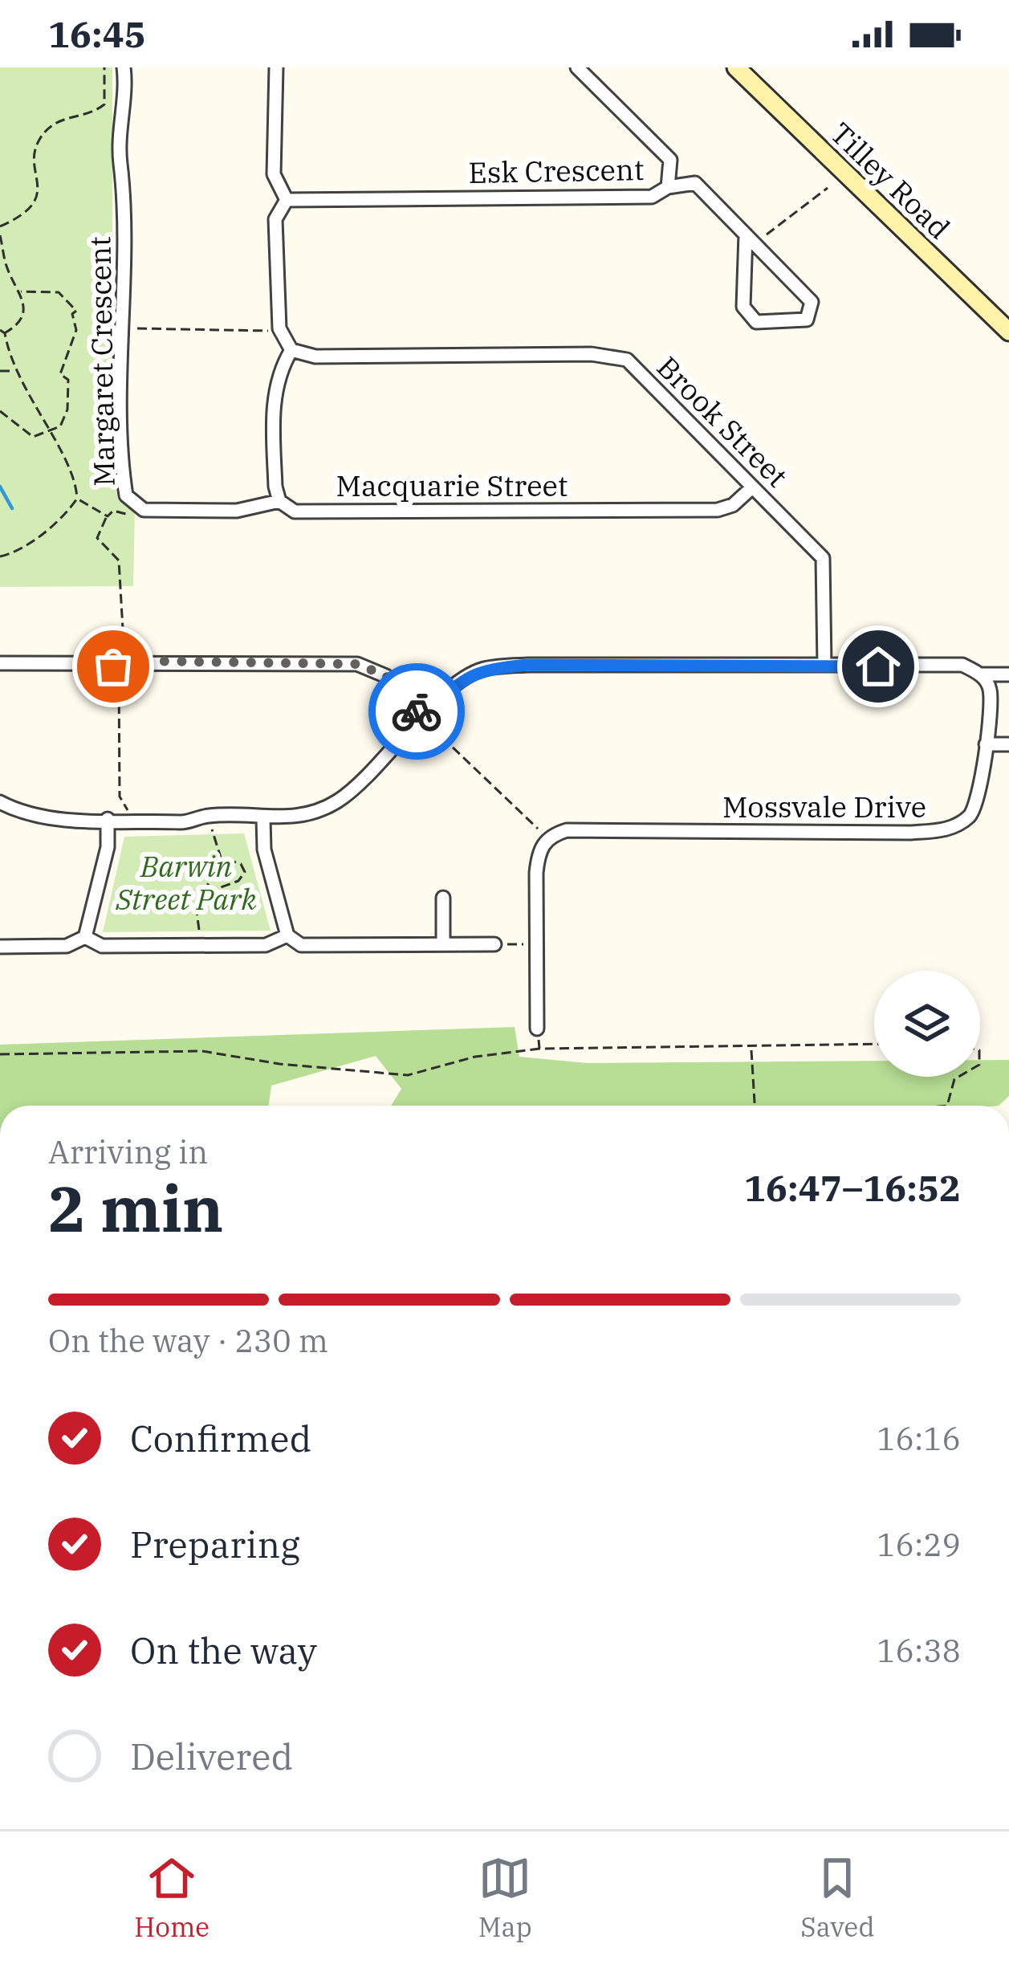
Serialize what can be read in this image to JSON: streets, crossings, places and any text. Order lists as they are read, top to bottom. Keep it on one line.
{"streets":{"main road":["Tilley Road"],"street":["Esk Crescent","Margaret Crescent","Brook Street","Macquarie Street","Mossvale Drive"]},"crossings":[["Margaret Crescent","Macquarie Street"],["Brook Street","Macquarie Street"]],"parks":["Barwin Street Park"],"page":{"status":"16:45","heading":["2 min","Arriving in","16:47–16:52"],"bar":"On the way · 230 m","list":[["Confirmed","16:16"],["Preparing","16:29"],["On the way","16:38"],"Delivered"],"tabs":["Home","Map","Saved"]}}
